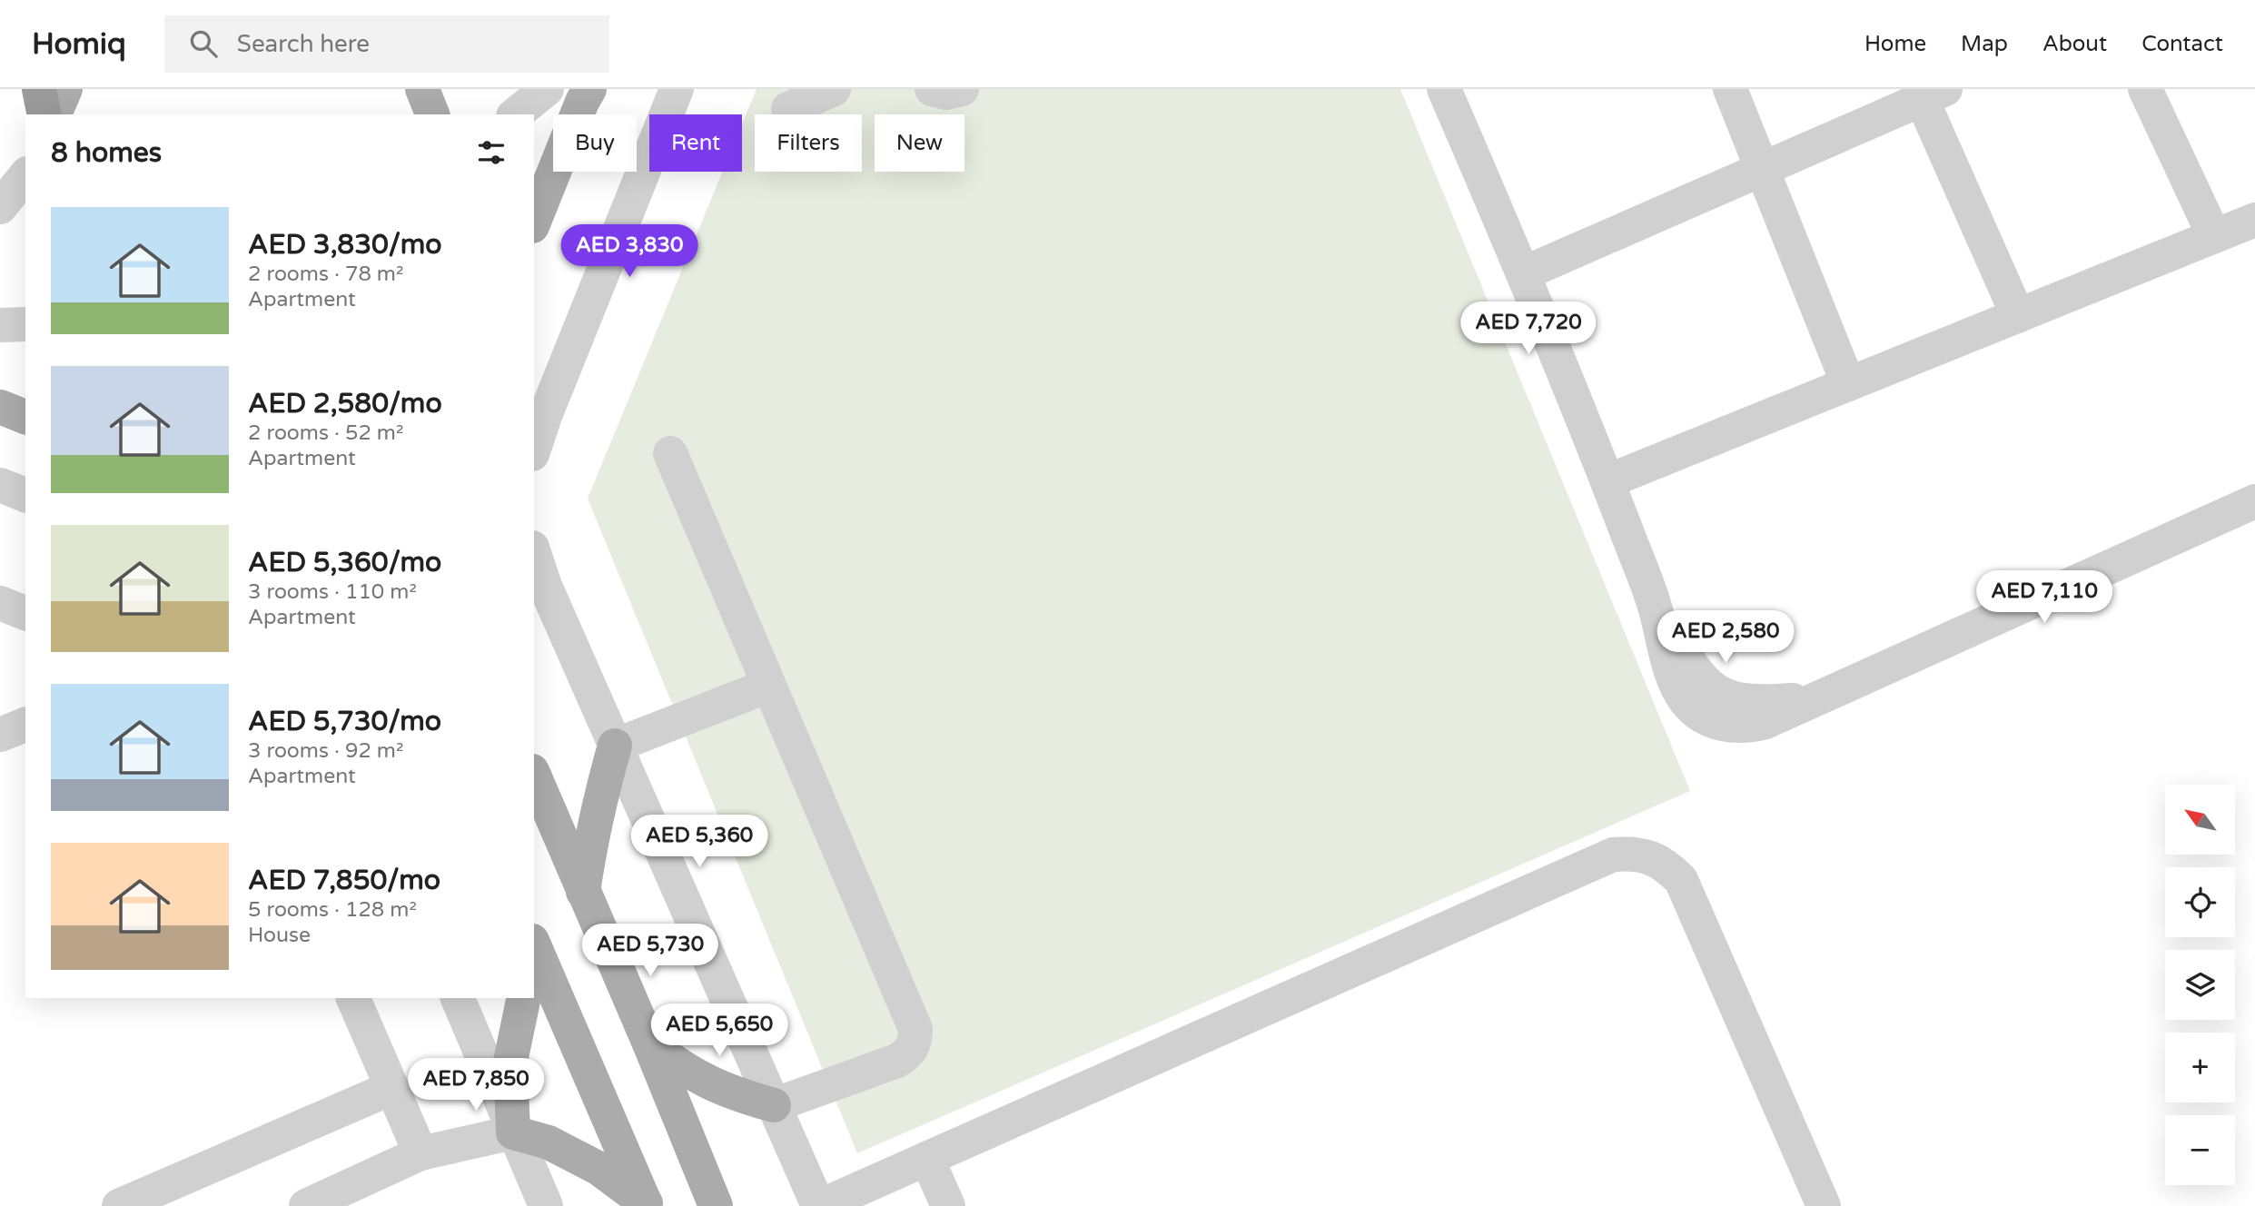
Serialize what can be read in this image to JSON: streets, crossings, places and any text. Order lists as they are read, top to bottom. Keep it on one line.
{"north":"top left","page":{"header":"Homiq","search":"Search here","nav":["Home","Map","About","Contact"],"chip":["Buy","Rent","Filters","New"],"heading":"8 homes","list":[{"name":"AED 3,830/mo","note":"2 rooms · 78 m² · Apartment"},{"name":"AED 2,580/mo","note":"2 rooms · 52 m² · Apartment"},{"name":"AED 5,360/mo","note":"3 rooms · 110 m² · Apartment"},{"name":"AED 5,730/mo","note":"3 rooms · 92 m² · Apartment"},{"name":"AED 7,850/mo","note":"5 rooms · 128 m² · House"}],"price":["AED 3,830","AED 7,720","AED 7,110","AED 2,580","AED 5,360","AED 5,730","AED 5,650","AED 7,850"],"map_buttons":["+","−"]}}
